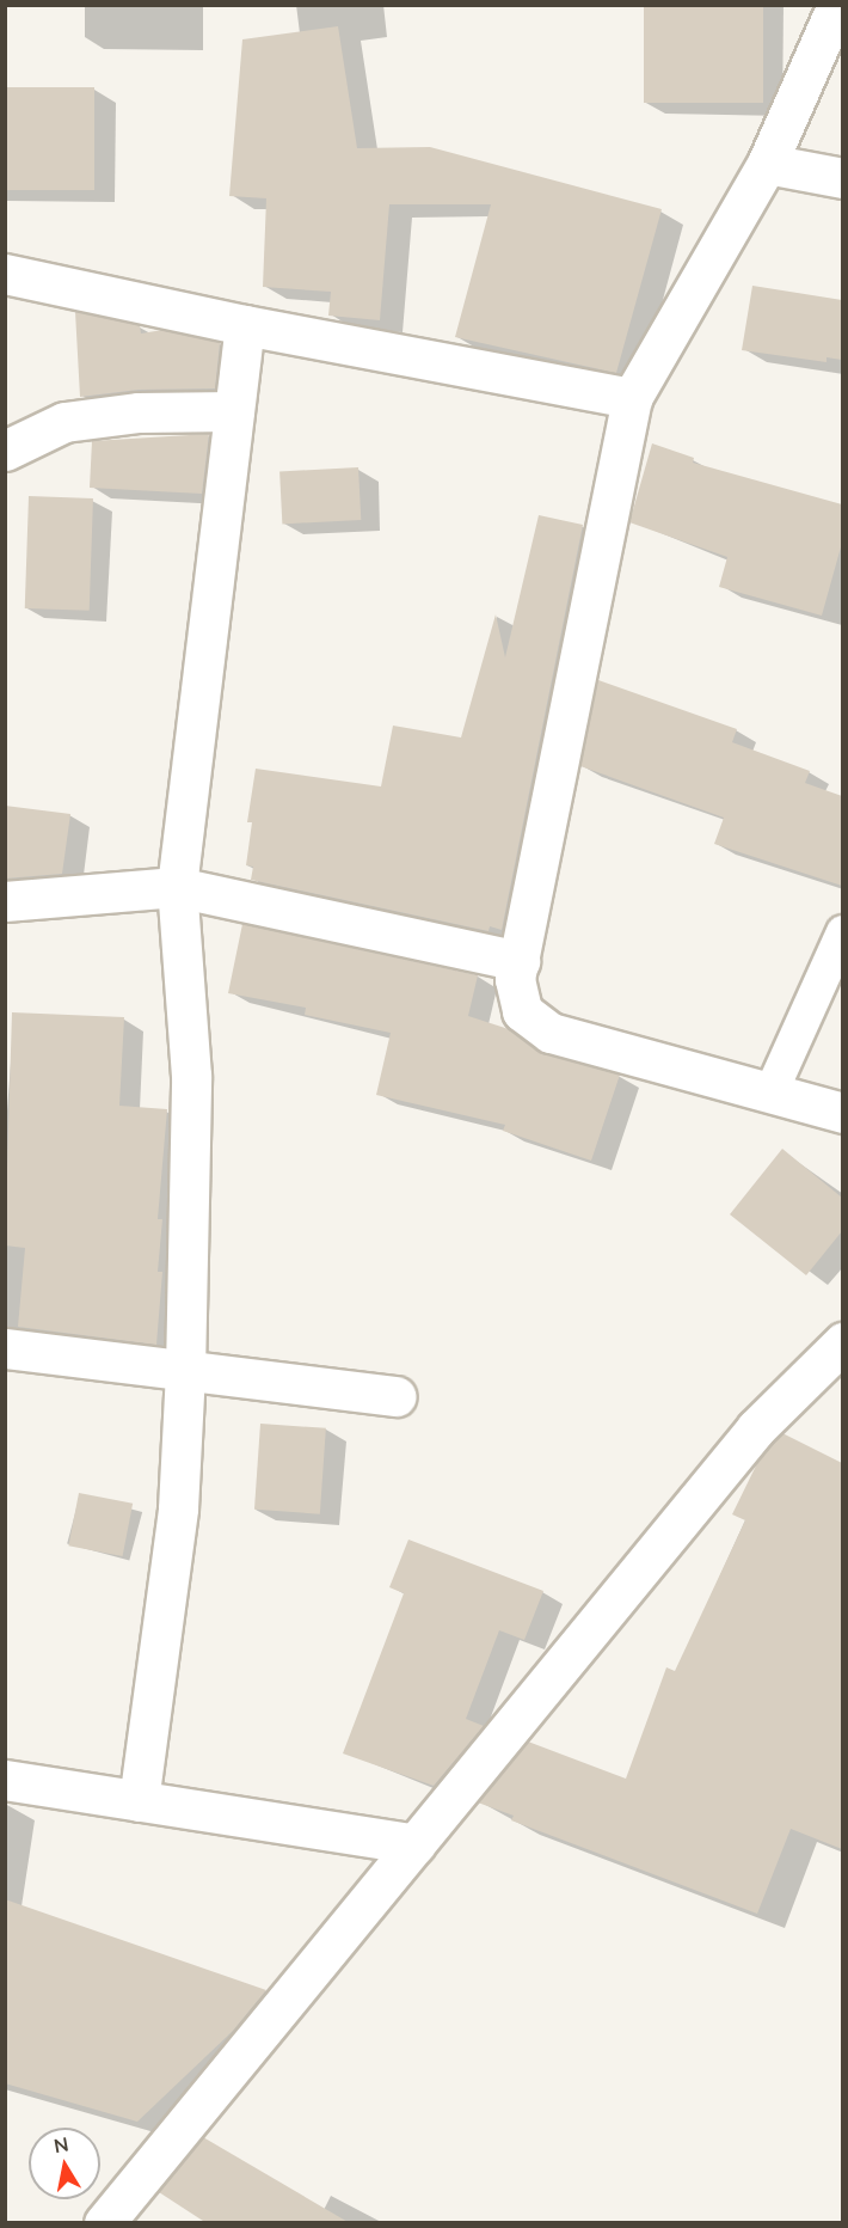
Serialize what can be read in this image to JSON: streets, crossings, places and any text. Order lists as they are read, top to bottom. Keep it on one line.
{"north":"top"}
